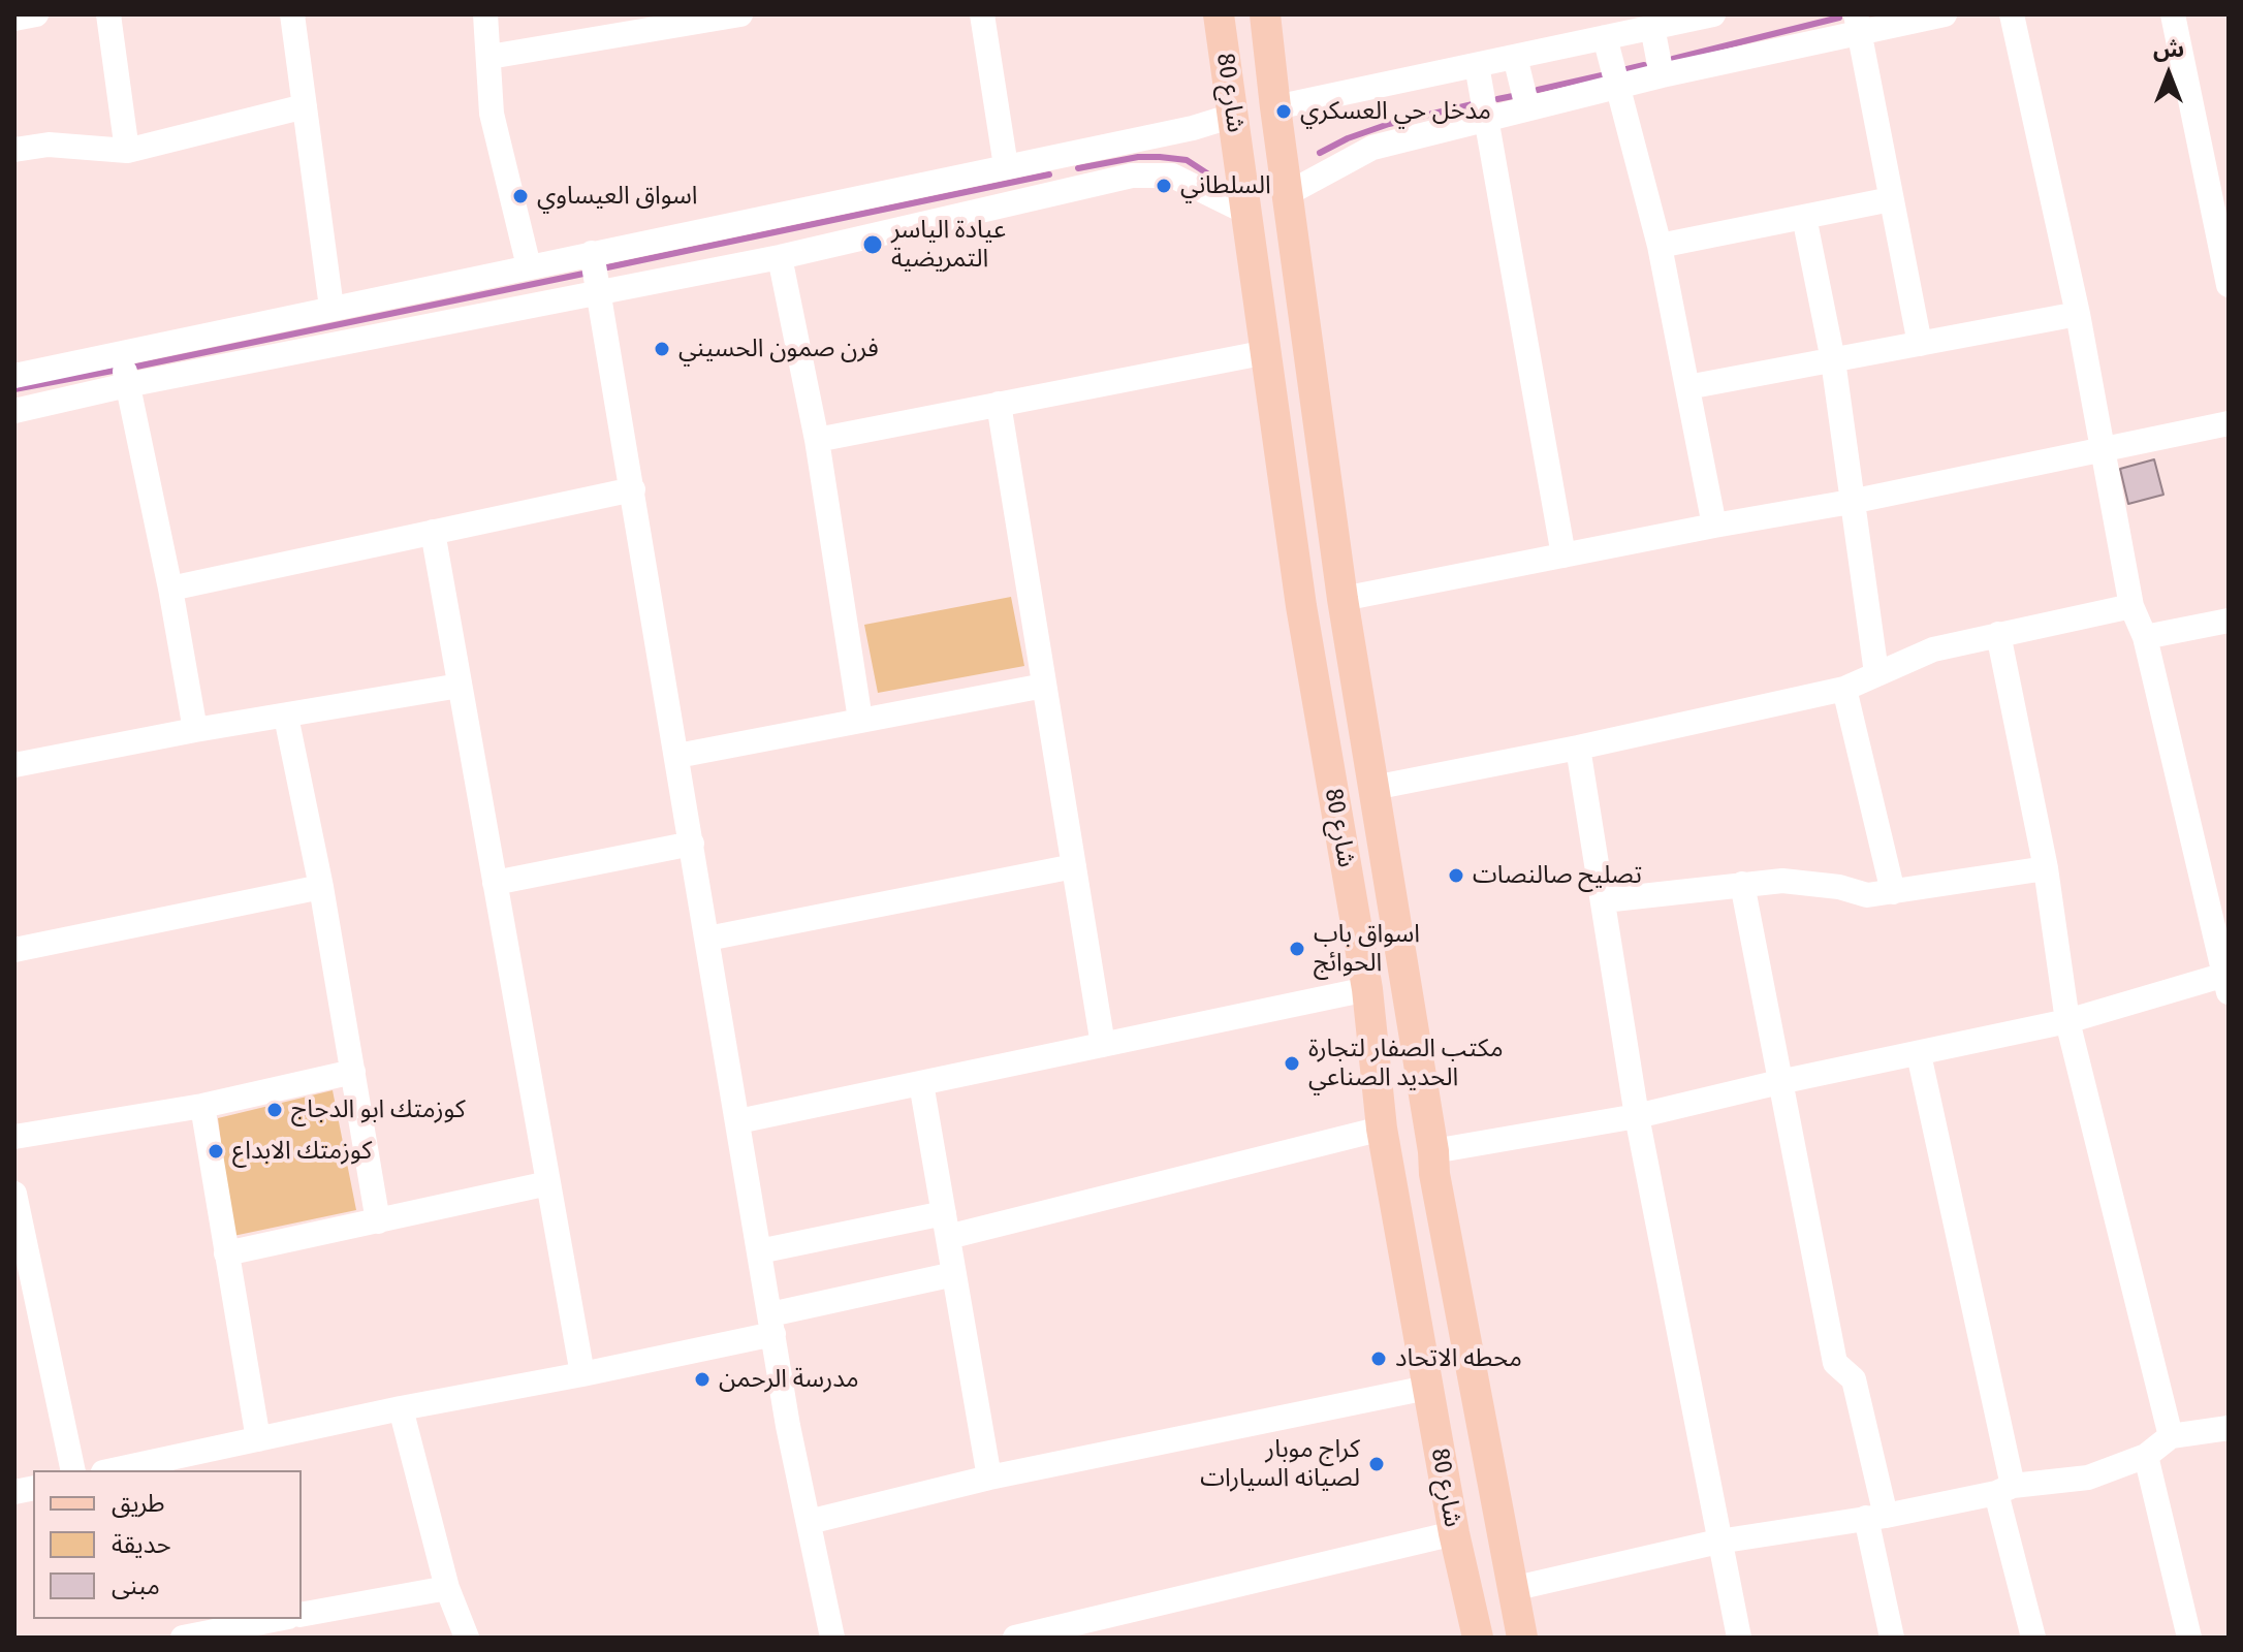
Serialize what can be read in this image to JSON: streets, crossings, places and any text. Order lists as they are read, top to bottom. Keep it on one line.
{"streets":{"main road":["شارع 80"]},"places":["مدخل حي العسكري","السلطاني","اسواق العيساوي","عيادة الياسر التمريضية","فرن صمون الحسيني","تصليح صالنصات","اسواق باب الحوائج","مكتب الصفار لتجارة الحديد الصناعي","كوزمتك ابو الدجاج","كوزمتك الابداع","محطه الاتحاد","مدرسة الرحمن","كراج موبار لصيانه السيارات"],"legend":["طريق","حديقة","مبنى"],"north":"top"}
